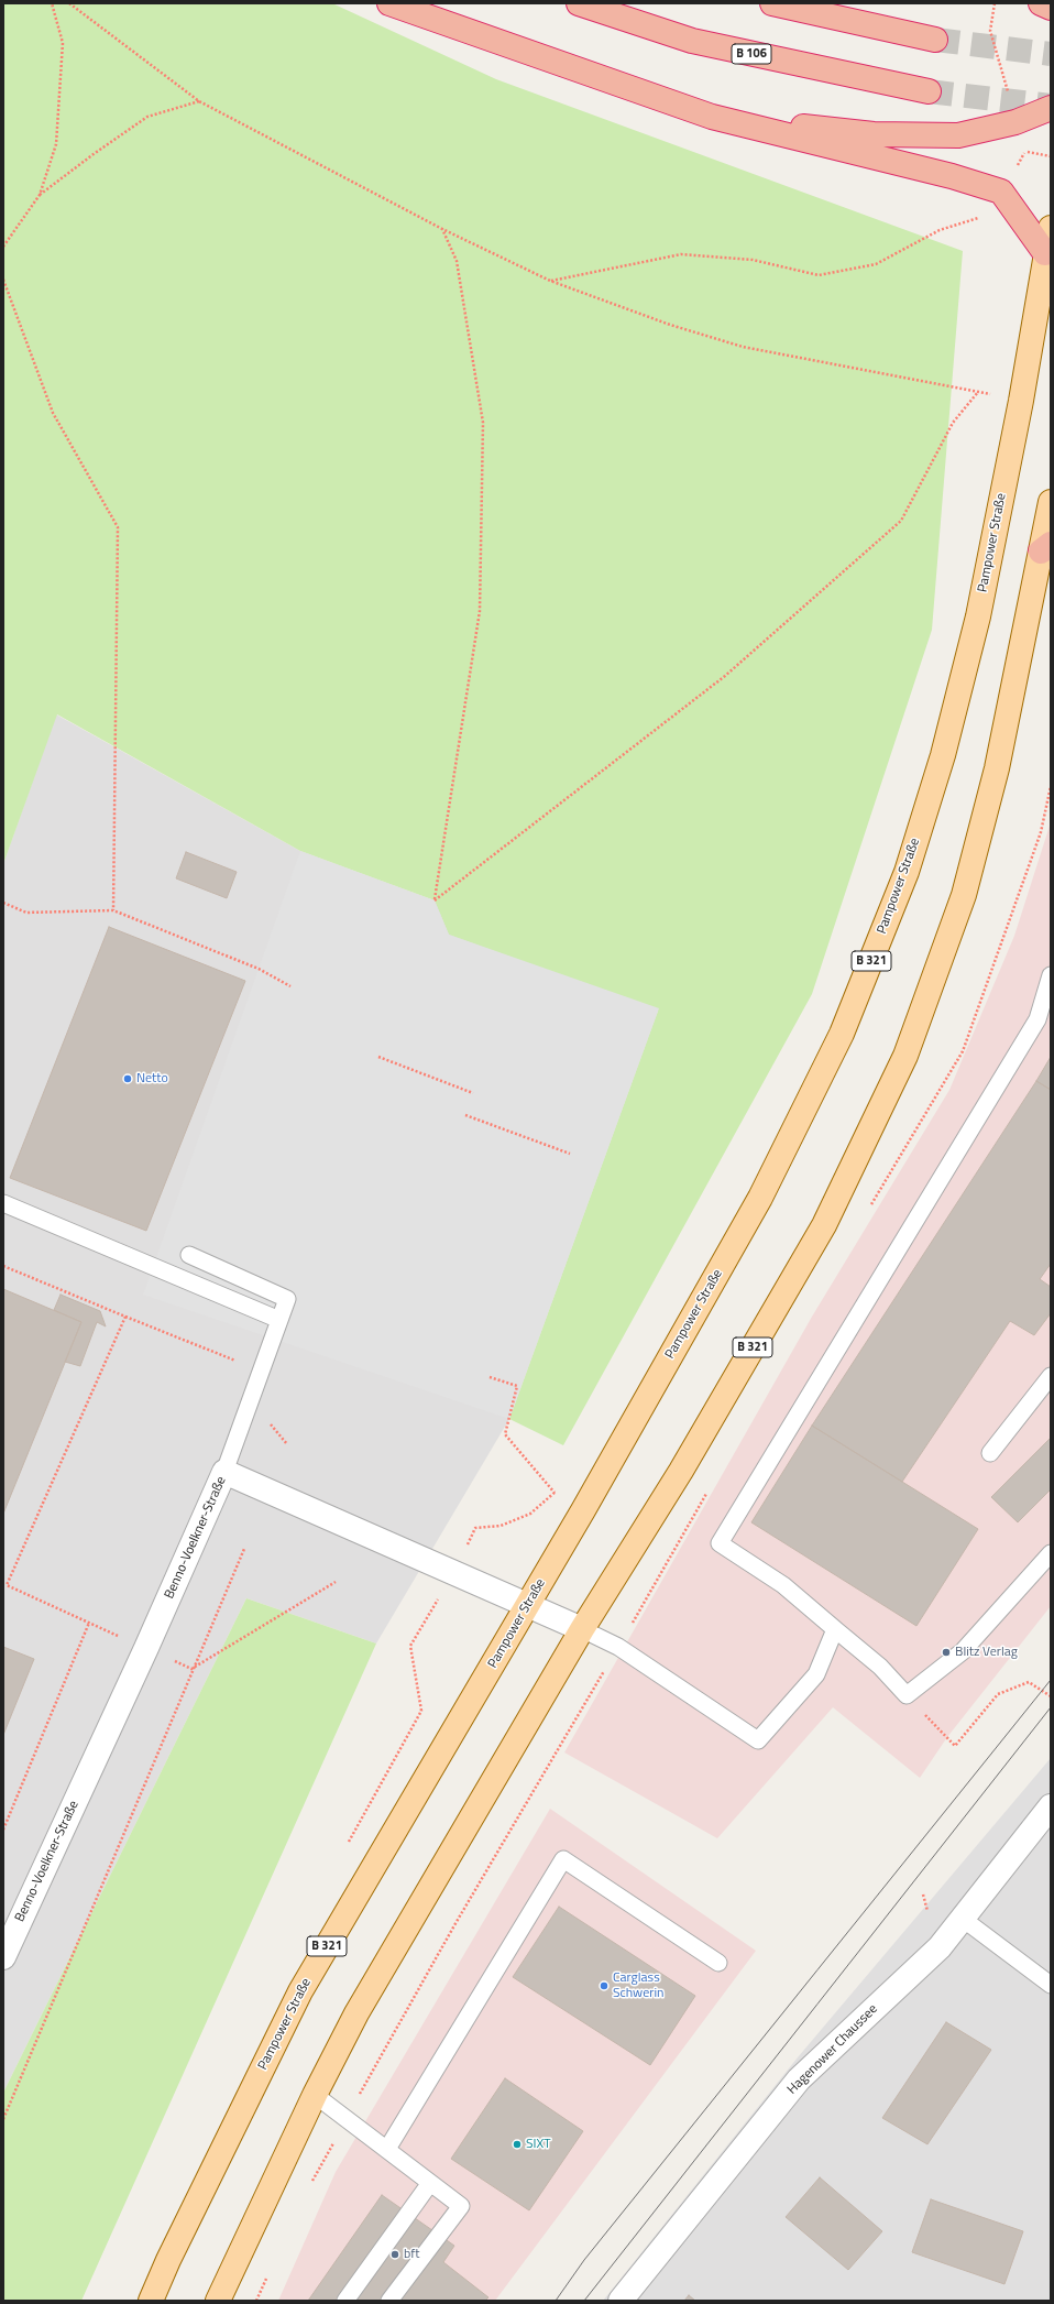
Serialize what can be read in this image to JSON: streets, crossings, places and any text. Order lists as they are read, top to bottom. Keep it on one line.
{"streets":{"highway":["B 106"],"main road":["Pampower Straße","B 321"],"street":["Benno-Voelkner-Straße","Hagenower Chaussee"]},"crossings":[["Pampower Straße","B 321"],["Pampower Straße","Benno-Voelkner-Straße"],["B 321","Benno-Voelkner-Straße"]],"places":["Netto","Blitz Verlag","Carglass Schwerin","SIXT","bft"]}
